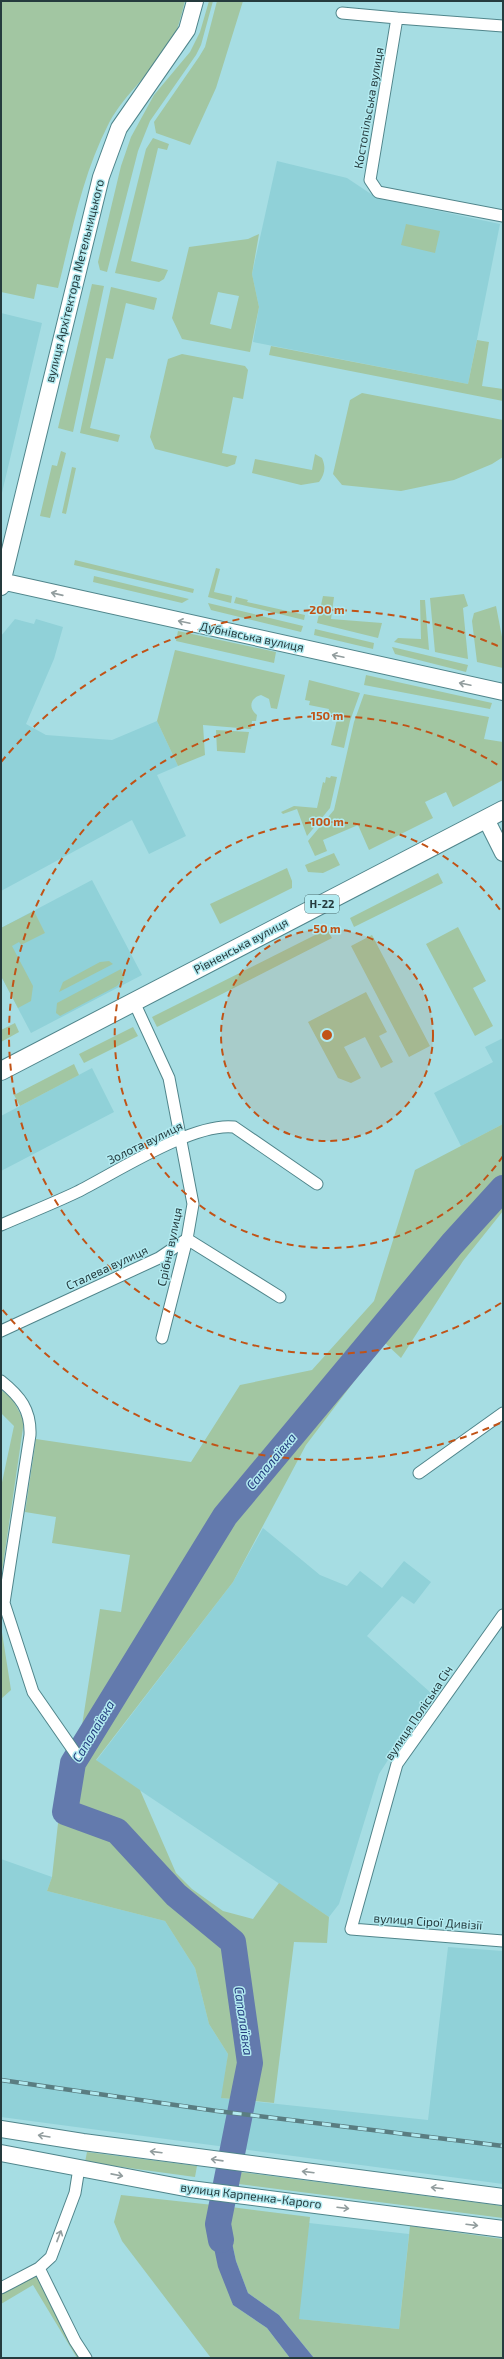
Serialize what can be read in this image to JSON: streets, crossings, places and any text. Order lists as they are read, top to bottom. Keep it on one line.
{"streets":{"main road":["Н-22","Рівненська вулиця"],"street":["Костопільська вулиця","вулиця Архітектора Метельницького","Дубнівська вулиця","Золота вулиця","Срібна вулиця","Сталева вулиця","вулиця Поліська Січ","вулиця Сірої Дивізії","вулиця Карпенка-Карого"]},"crossings":[["вулиця Архітектора Метельницького","Дубнівська вулиця"],["Рівненська вулиця","Срібна вулиця"],["Золота вулиця","Срібна вулиця"],["Срібна вулиця","Сталева вулиця"],["вулиця Поліська Січ","вулиця Сірої Дивізії"]],"one_way":["Дубнівська вулиця"],"water":["Сапалаївка"],"rings":["200 m","150 m","100 m","50 m"]}
